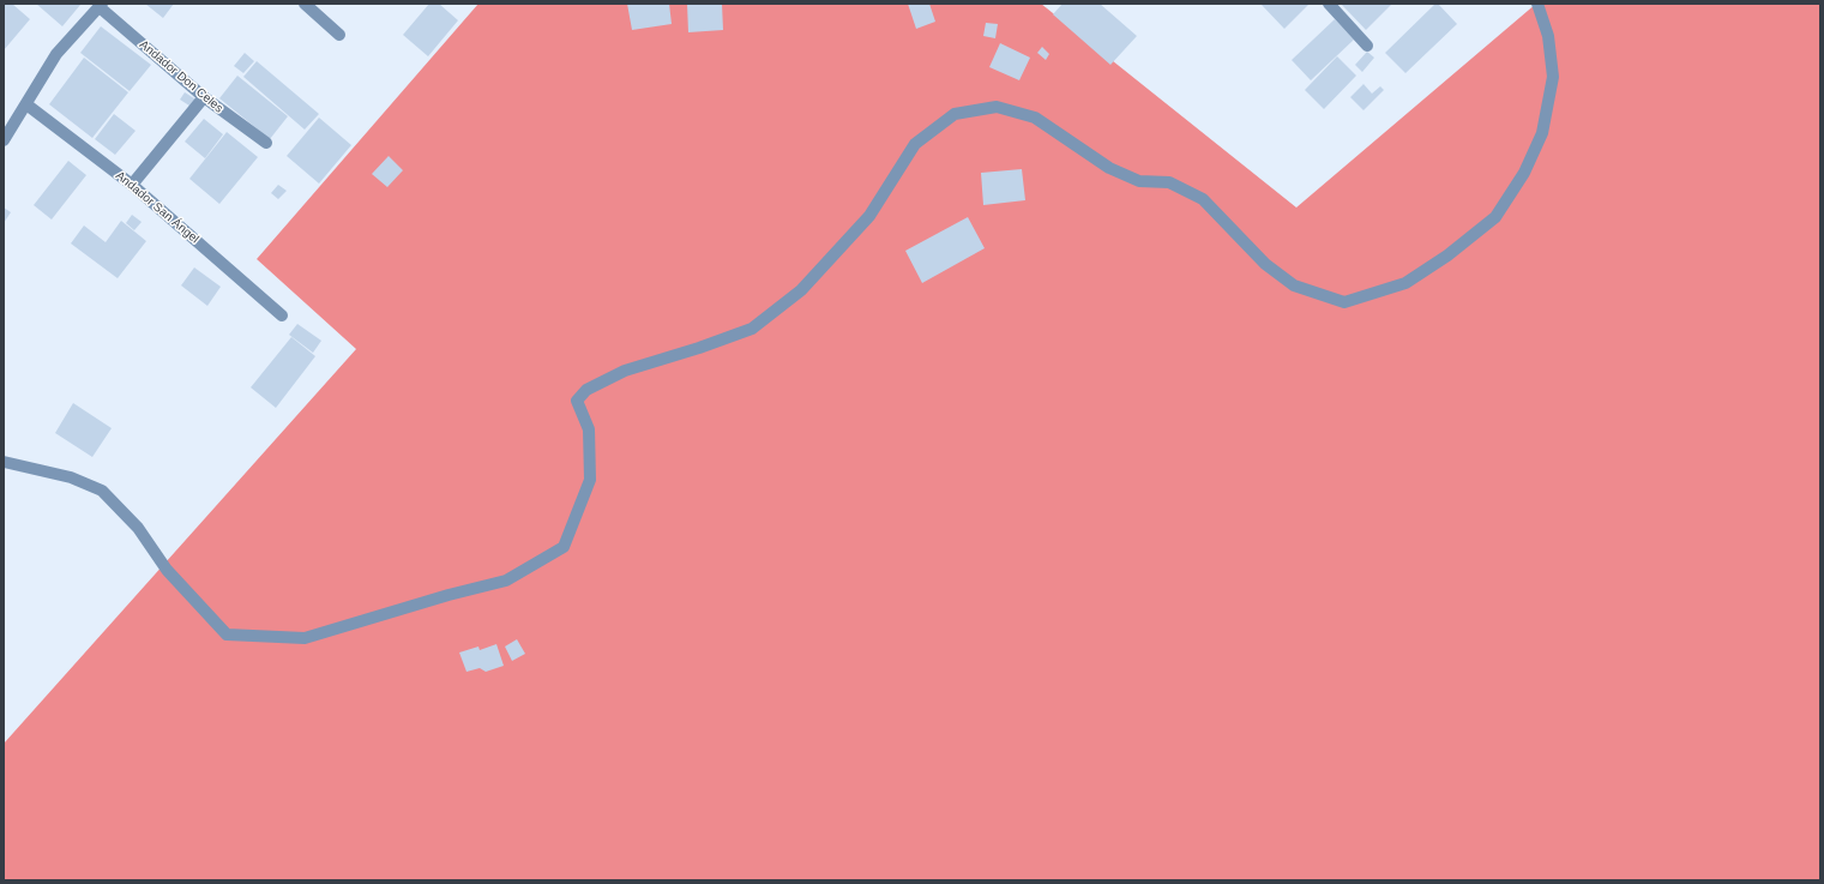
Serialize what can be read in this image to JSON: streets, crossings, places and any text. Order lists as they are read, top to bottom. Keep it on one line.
{"streets":{"street":["Andador Don Celes","Andador San Ángel"]}}
